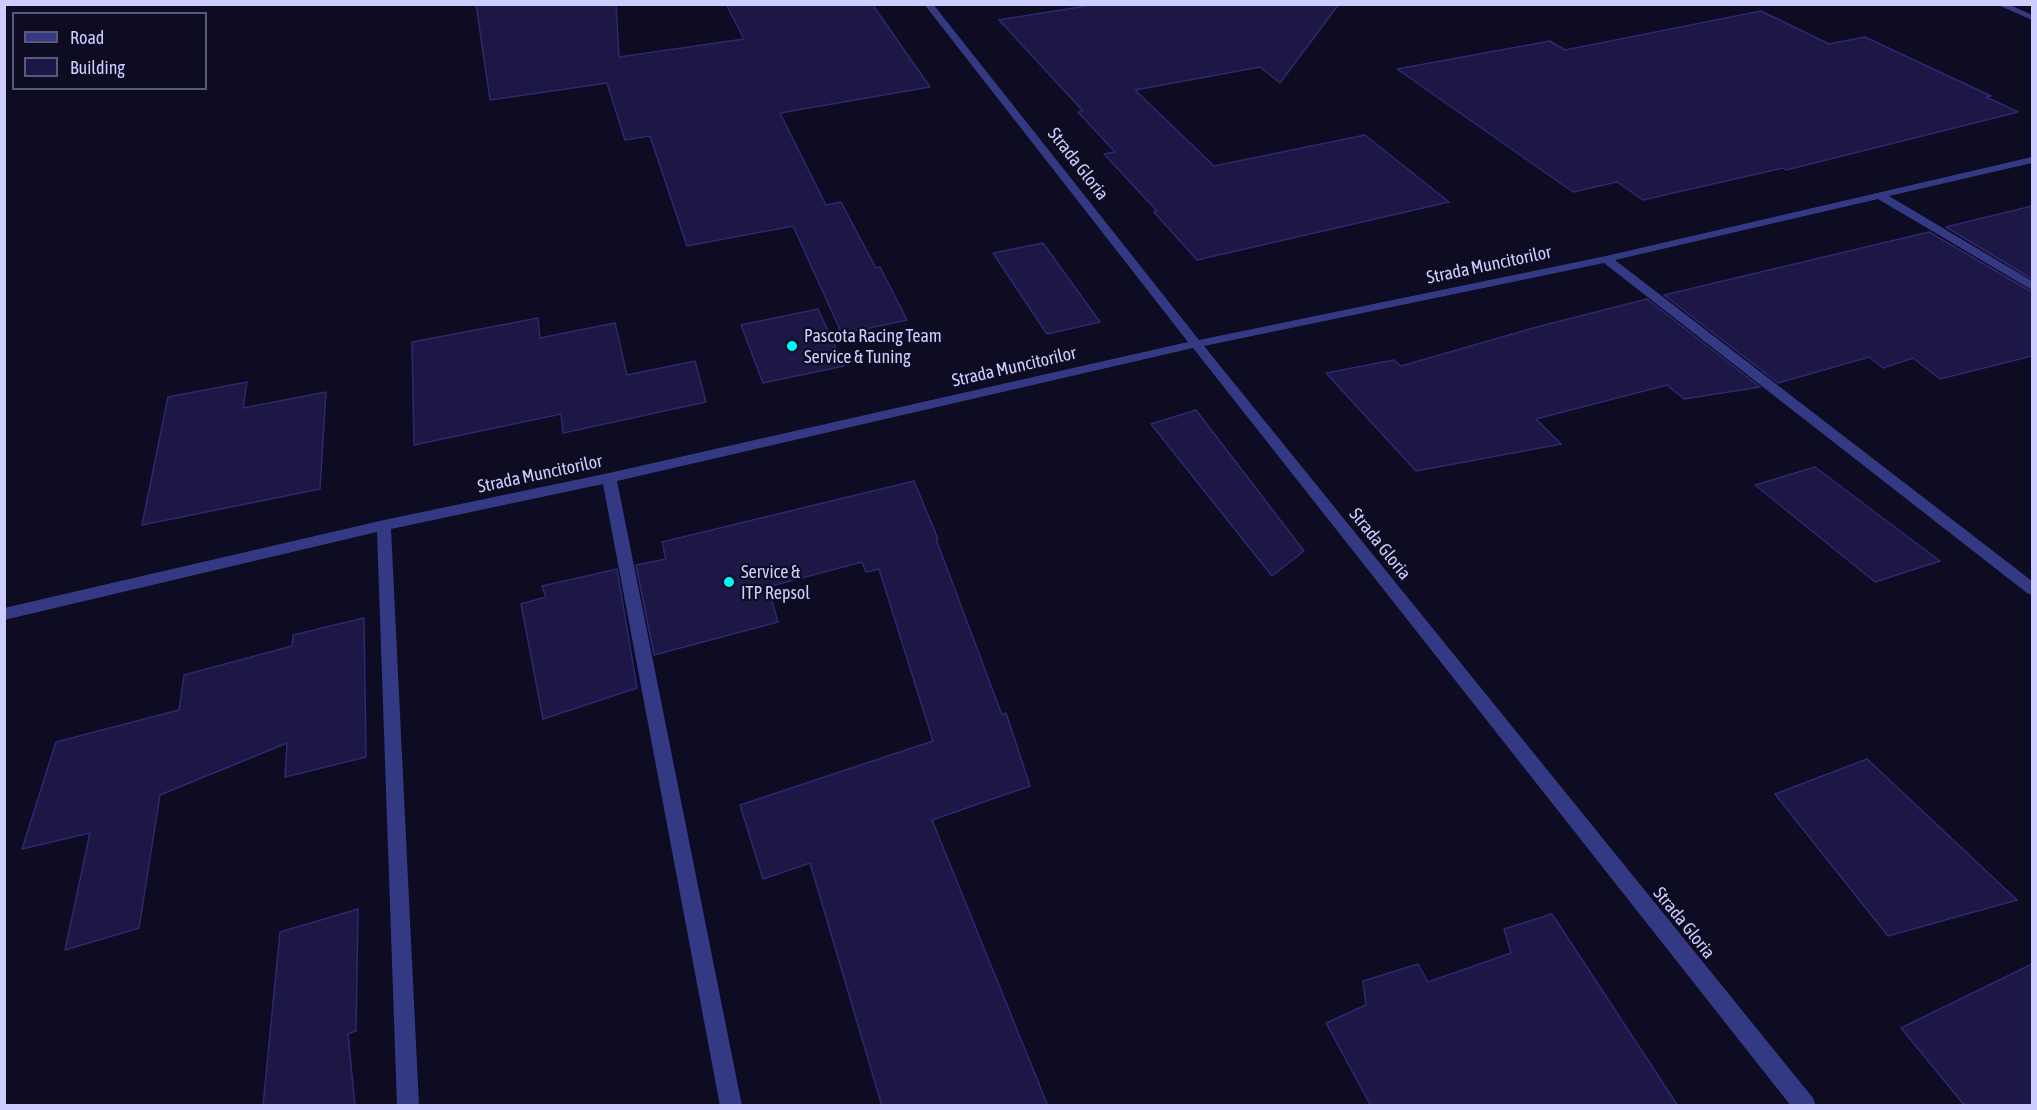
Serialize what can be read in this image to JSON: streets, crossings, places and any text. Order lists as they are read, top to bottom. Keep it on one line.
{"streets":{"street":["Strada Gloria","Strada Muncitorilor"]},"crossings":[["Strada Gloria","Strada Muncitorilor"]],"places":["Pascota Racing Team Service & Tuning","Service & ITP Repsol"],"legend":["Road","Building"]}
